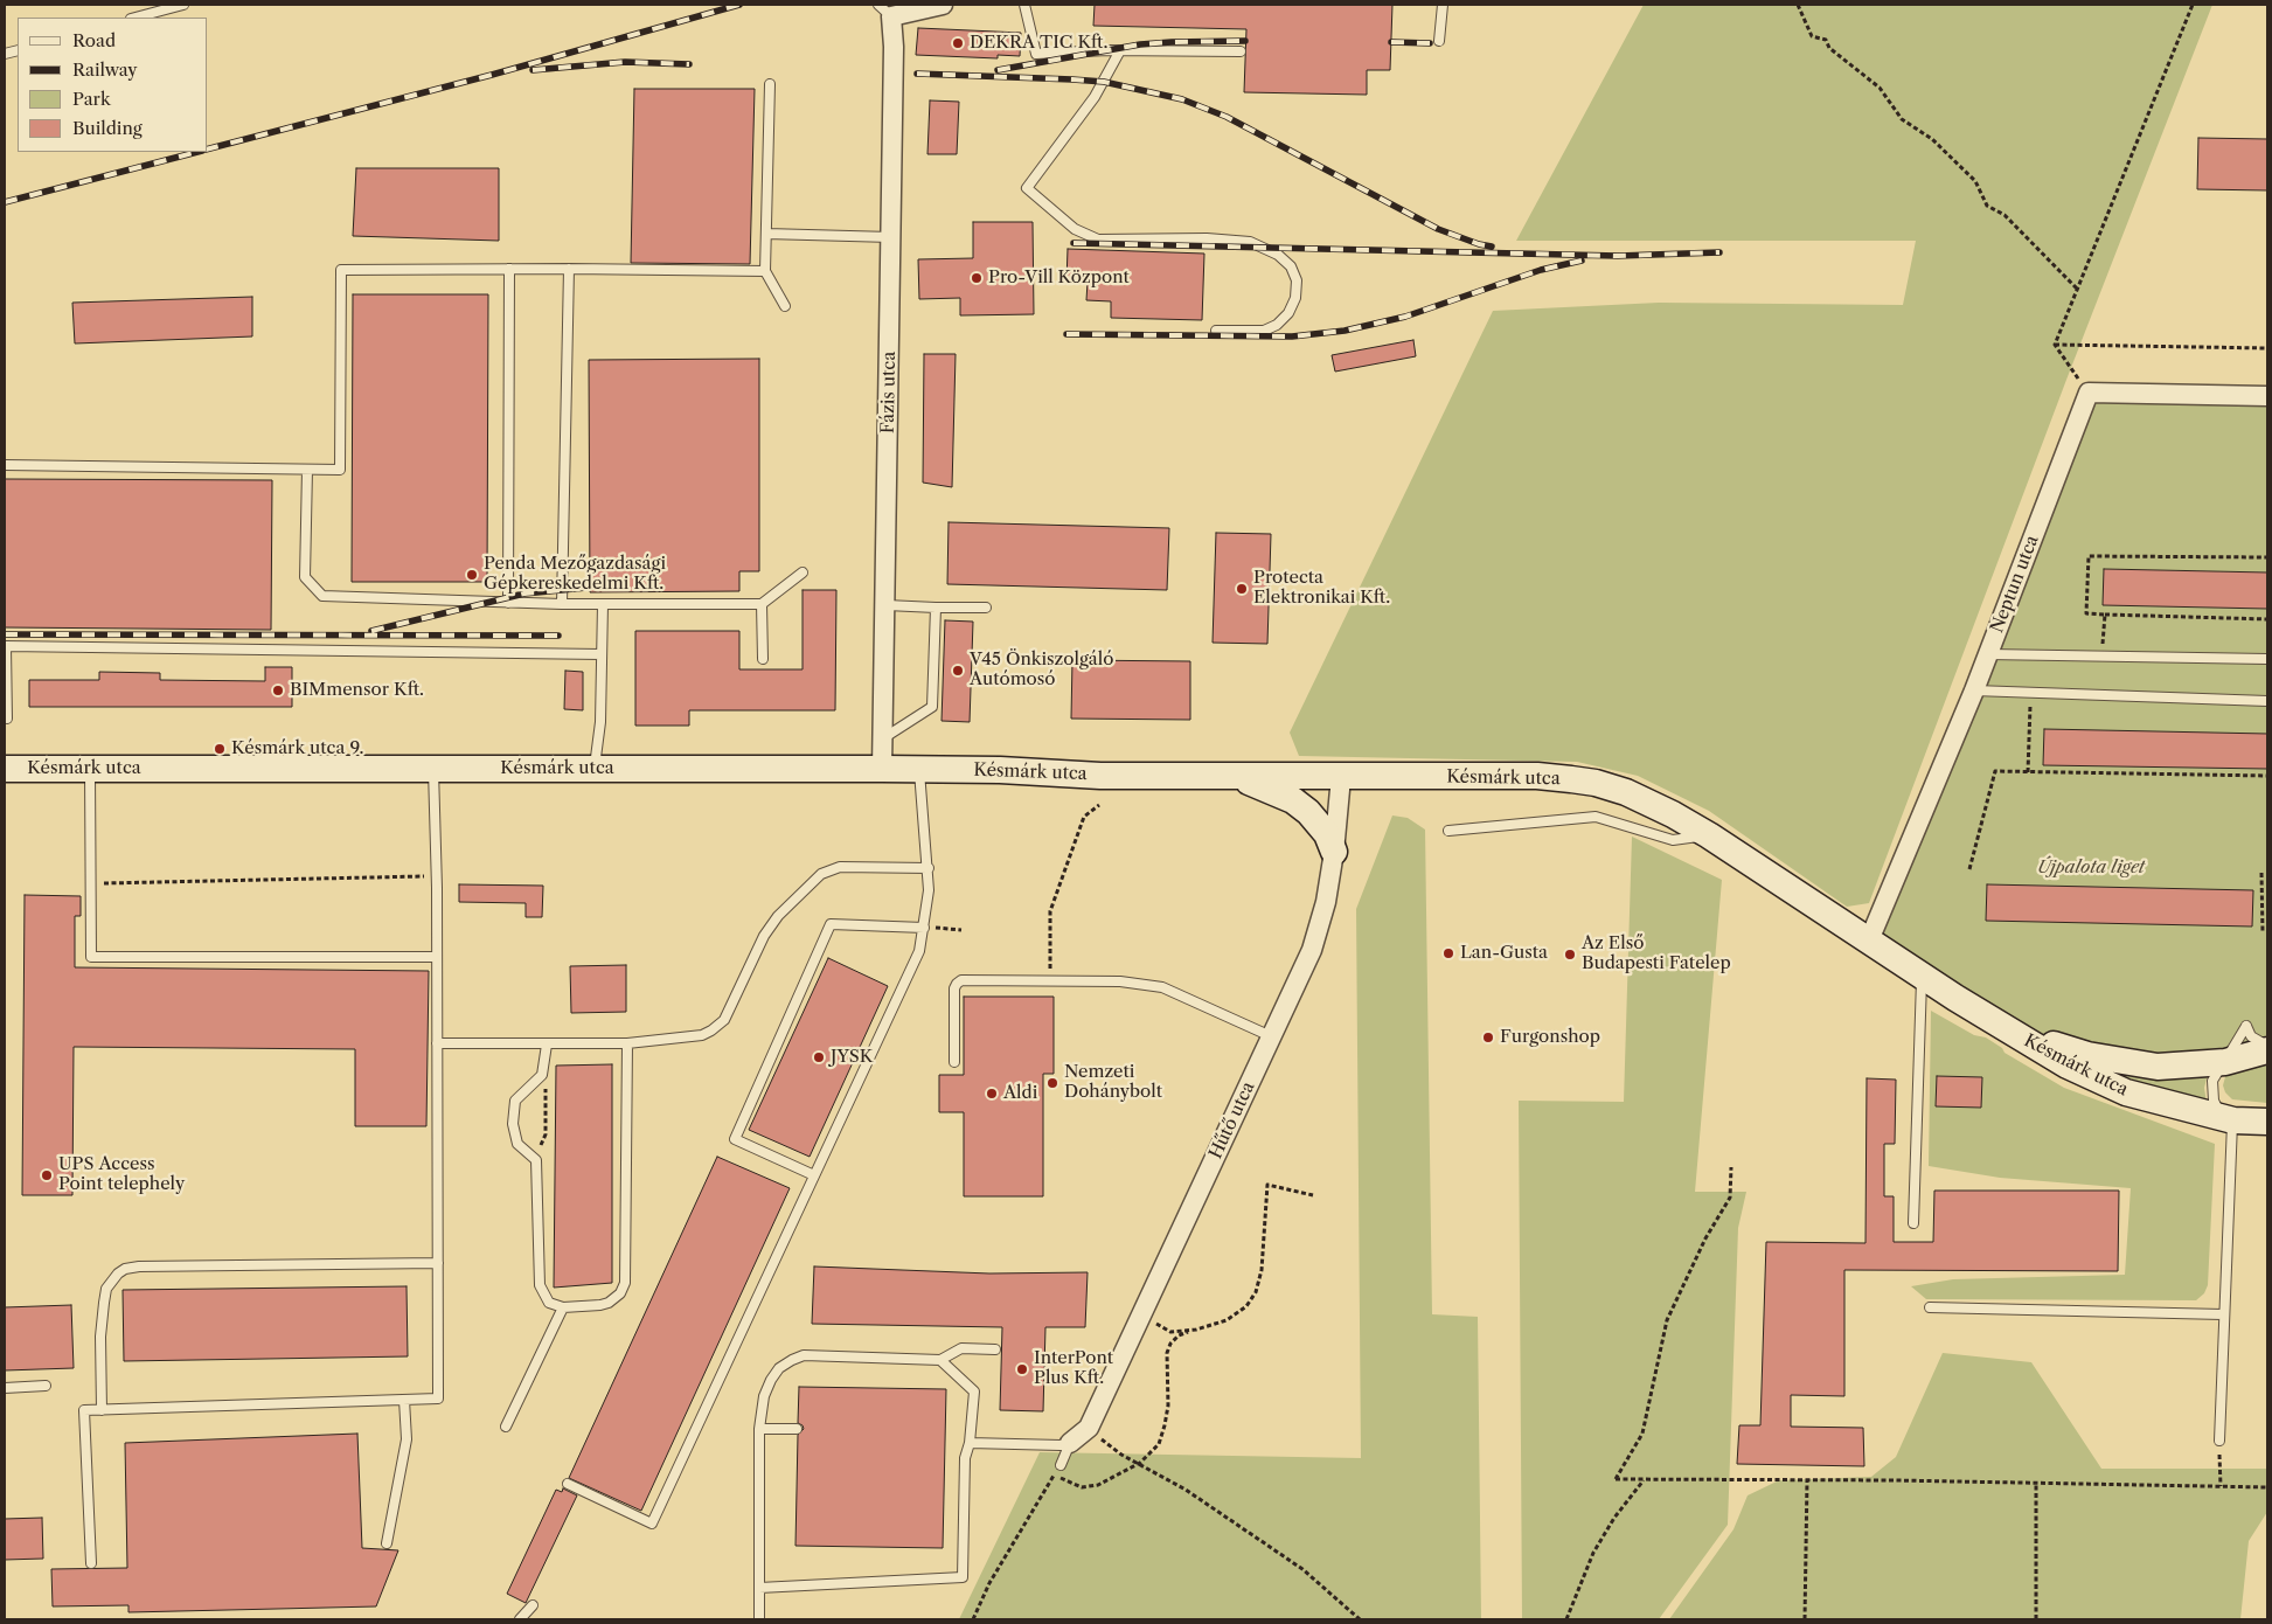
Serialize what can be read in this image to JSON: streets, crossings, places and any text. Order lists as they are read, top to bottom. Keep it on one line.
{"streets":{"street":["Fázis utca","Neptun utca","Késmárk utca","Hűtő utca"]},"crossings":[["Fázis utca","Késmárk utca"],["Neptun utca","Késmárk utca"],["Késmárk utca","Hűtő utca"]],"parks":["Újpalota liget"],"places":["DEKRA TIC Kft.","Pro-Vill Központ","Penda Mezőgazdasági Gépkereskedelmi Kft.","Protecta Elektronikai Kft.","V45 Önkiszolgáló Autómosó","BIMmensor Kft.","Késmárk utca 9.","Lan-Gusta","Az Első Budapesti Fatelep","Furgonshop","JYSK","Nemzeti Dohánybolt","Aldi","UPS Access Point telephely","InterPont Plus Kft."],"legend":["Road","Railway","Park","Building"]}
